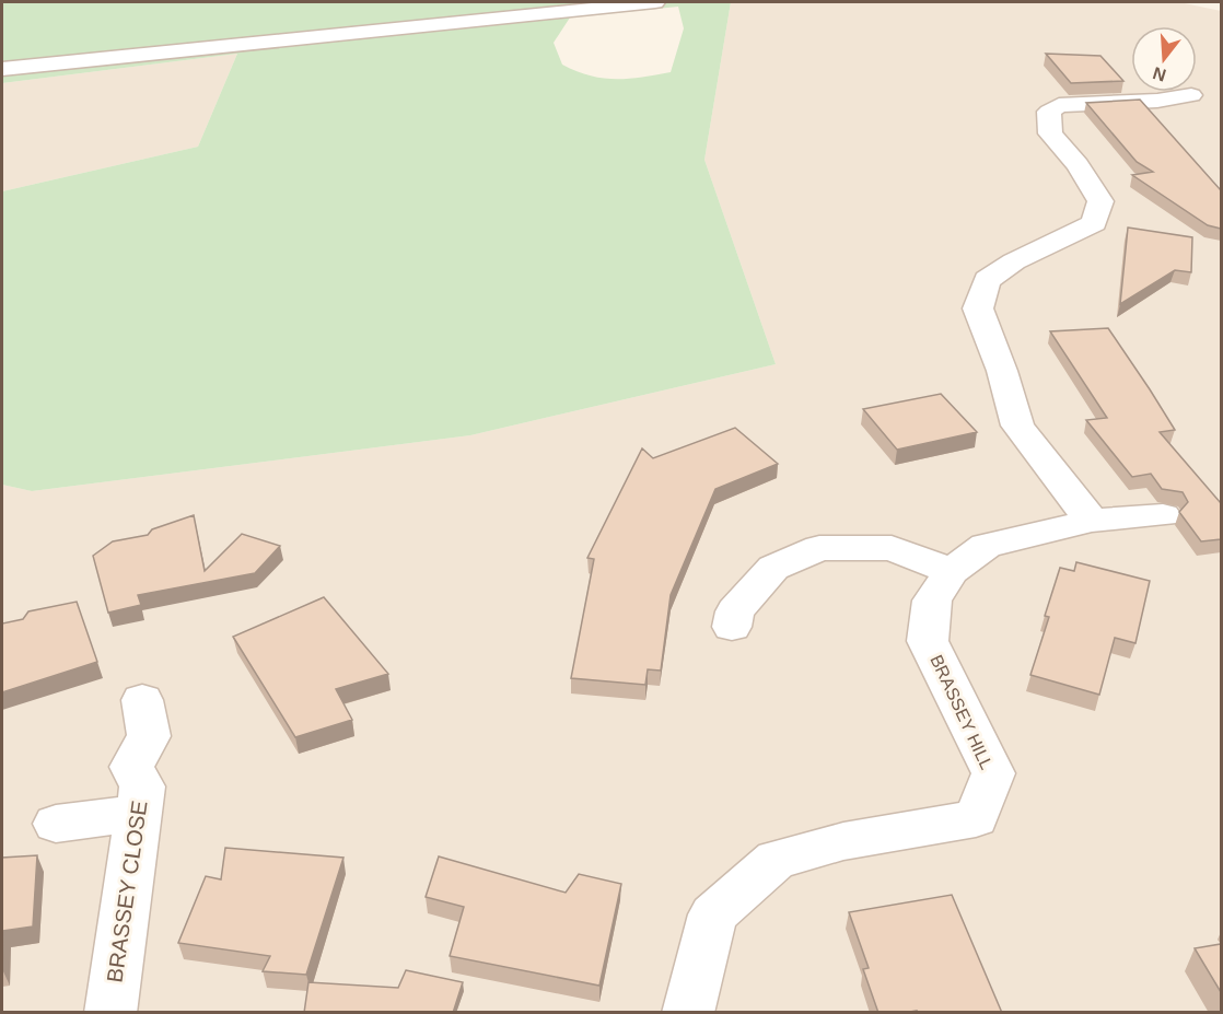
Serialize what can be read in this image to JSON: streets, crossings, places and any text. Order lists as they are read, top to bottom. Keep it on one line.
{"streets":{"street":["BRASSEY HILL","BRASSEY CLOSE"]},"north":"bottom"}
